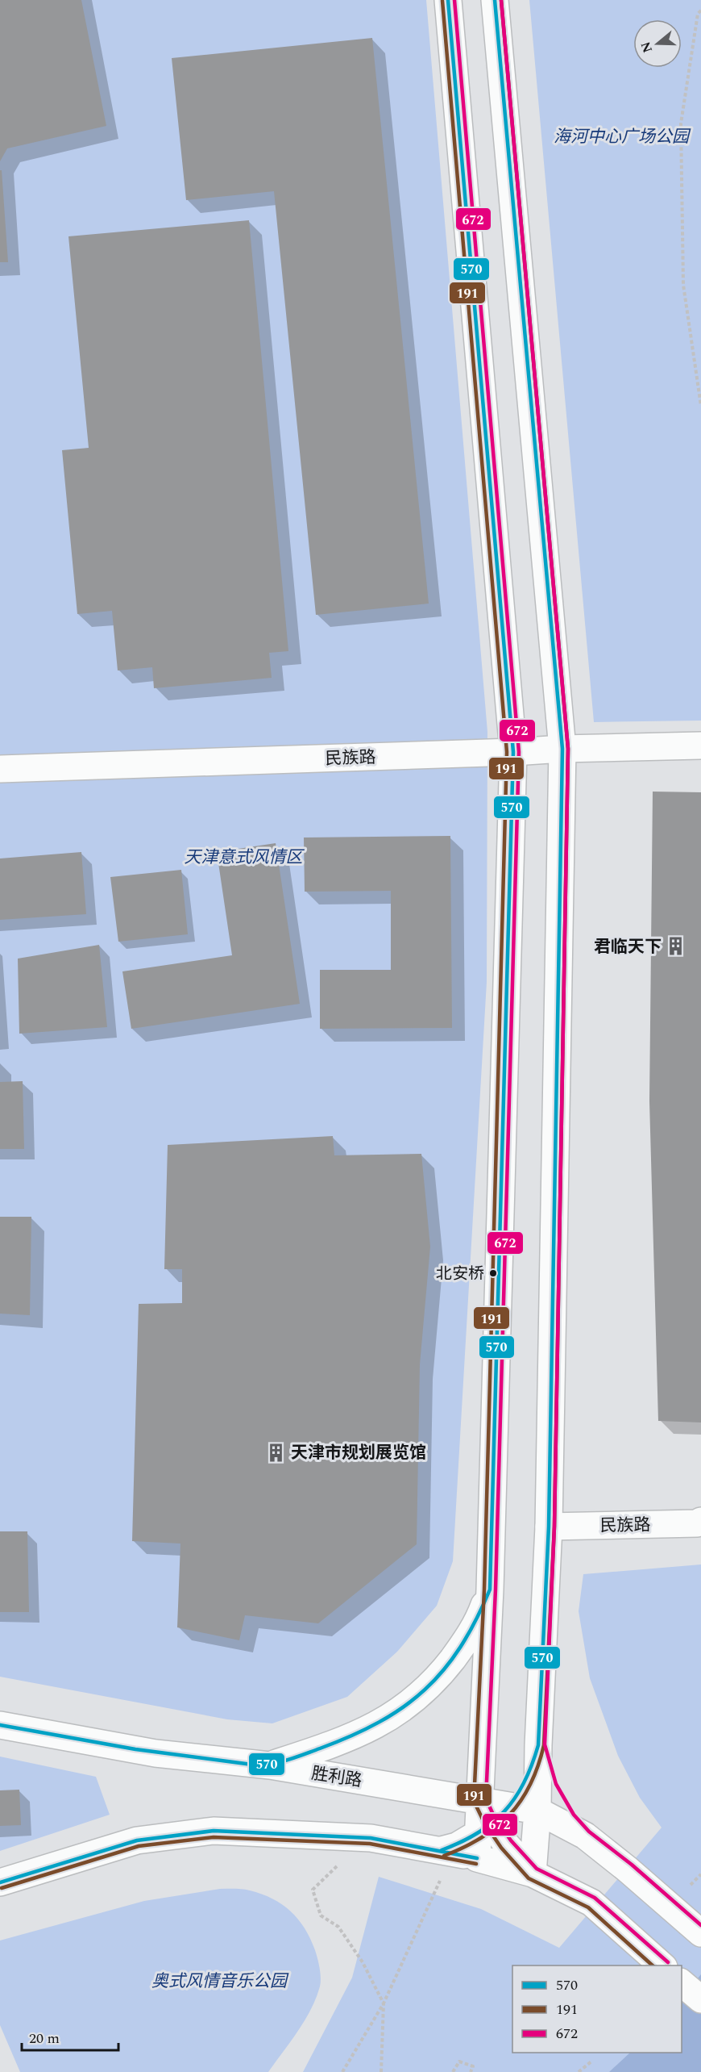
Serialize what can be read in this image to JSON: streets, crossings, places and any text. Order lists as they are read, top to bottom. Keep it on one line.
{"streets":{"main road":["民族路","胜利路"]},"parks":["海河中心广场公园","天津意式风情区","奥式风情音乐公园"],"places":{"building":["君临天下","天津市规划展览馆"],"other":["北安桥"]},"lines":["transit line 570","transit line 191","transit line 672"],"legend":["570","191","672"],"scale_bar":"20 m","north":"left"}
